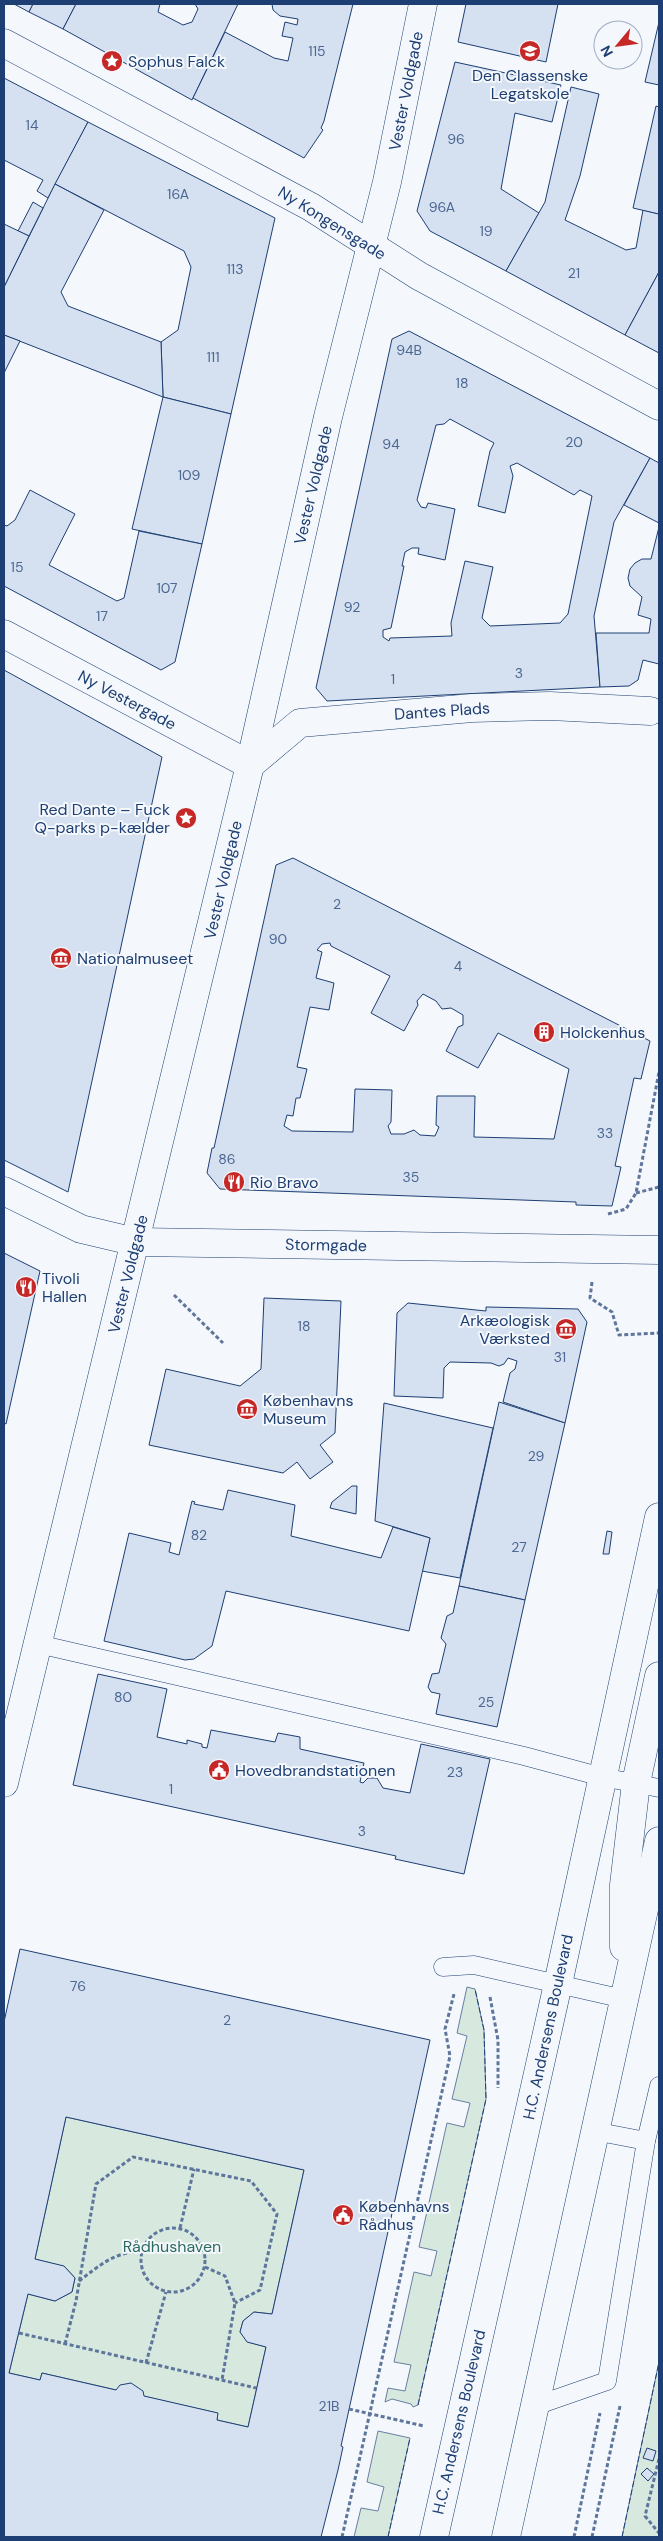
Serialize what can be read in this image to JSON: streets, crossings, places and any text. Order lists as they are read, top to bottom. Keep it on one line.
{"streets":{"street":["Vester Voldgade","Ny Kongensgade","Ny Vestergade","Dantes Plads","Stormgade","H.C. Andersens Boulevard"]},"crossings":[["Vester Voldgade","Ny Kongensgade"],["Vester Voldgade","Ny Vestergade"],["Vester Voldgade","Dantes Plads"],["Vester Voldgade","Stormgade"],["Ny Vestergade","Dantes Plads"]],"parks":["Rådhushaven"],"places":{"school or university":["Den Classenske Legatskole"],"place":["Sophus Falck","Red Dante – Fuck Q-parks p-kælder"],"museum":["Nationalmuseet","Arkæologisk Værksted","Københavns Museum"],"building":["Holckenhus"],"restaurant":["Rio Bravo","Tivoli Hallen"],"public building":["Hovedbrandstationen","Københavns Rådhus"]},"house_numbers":["115","14","96","16A","96A","19","113","21","94B","111","18","20","94","109","15","107","92","17","3","1","2","90","4","33","86","35","18","31","29","82","27","80","25","23","1","3","76","2","21B"],"north":"bottom left"}
